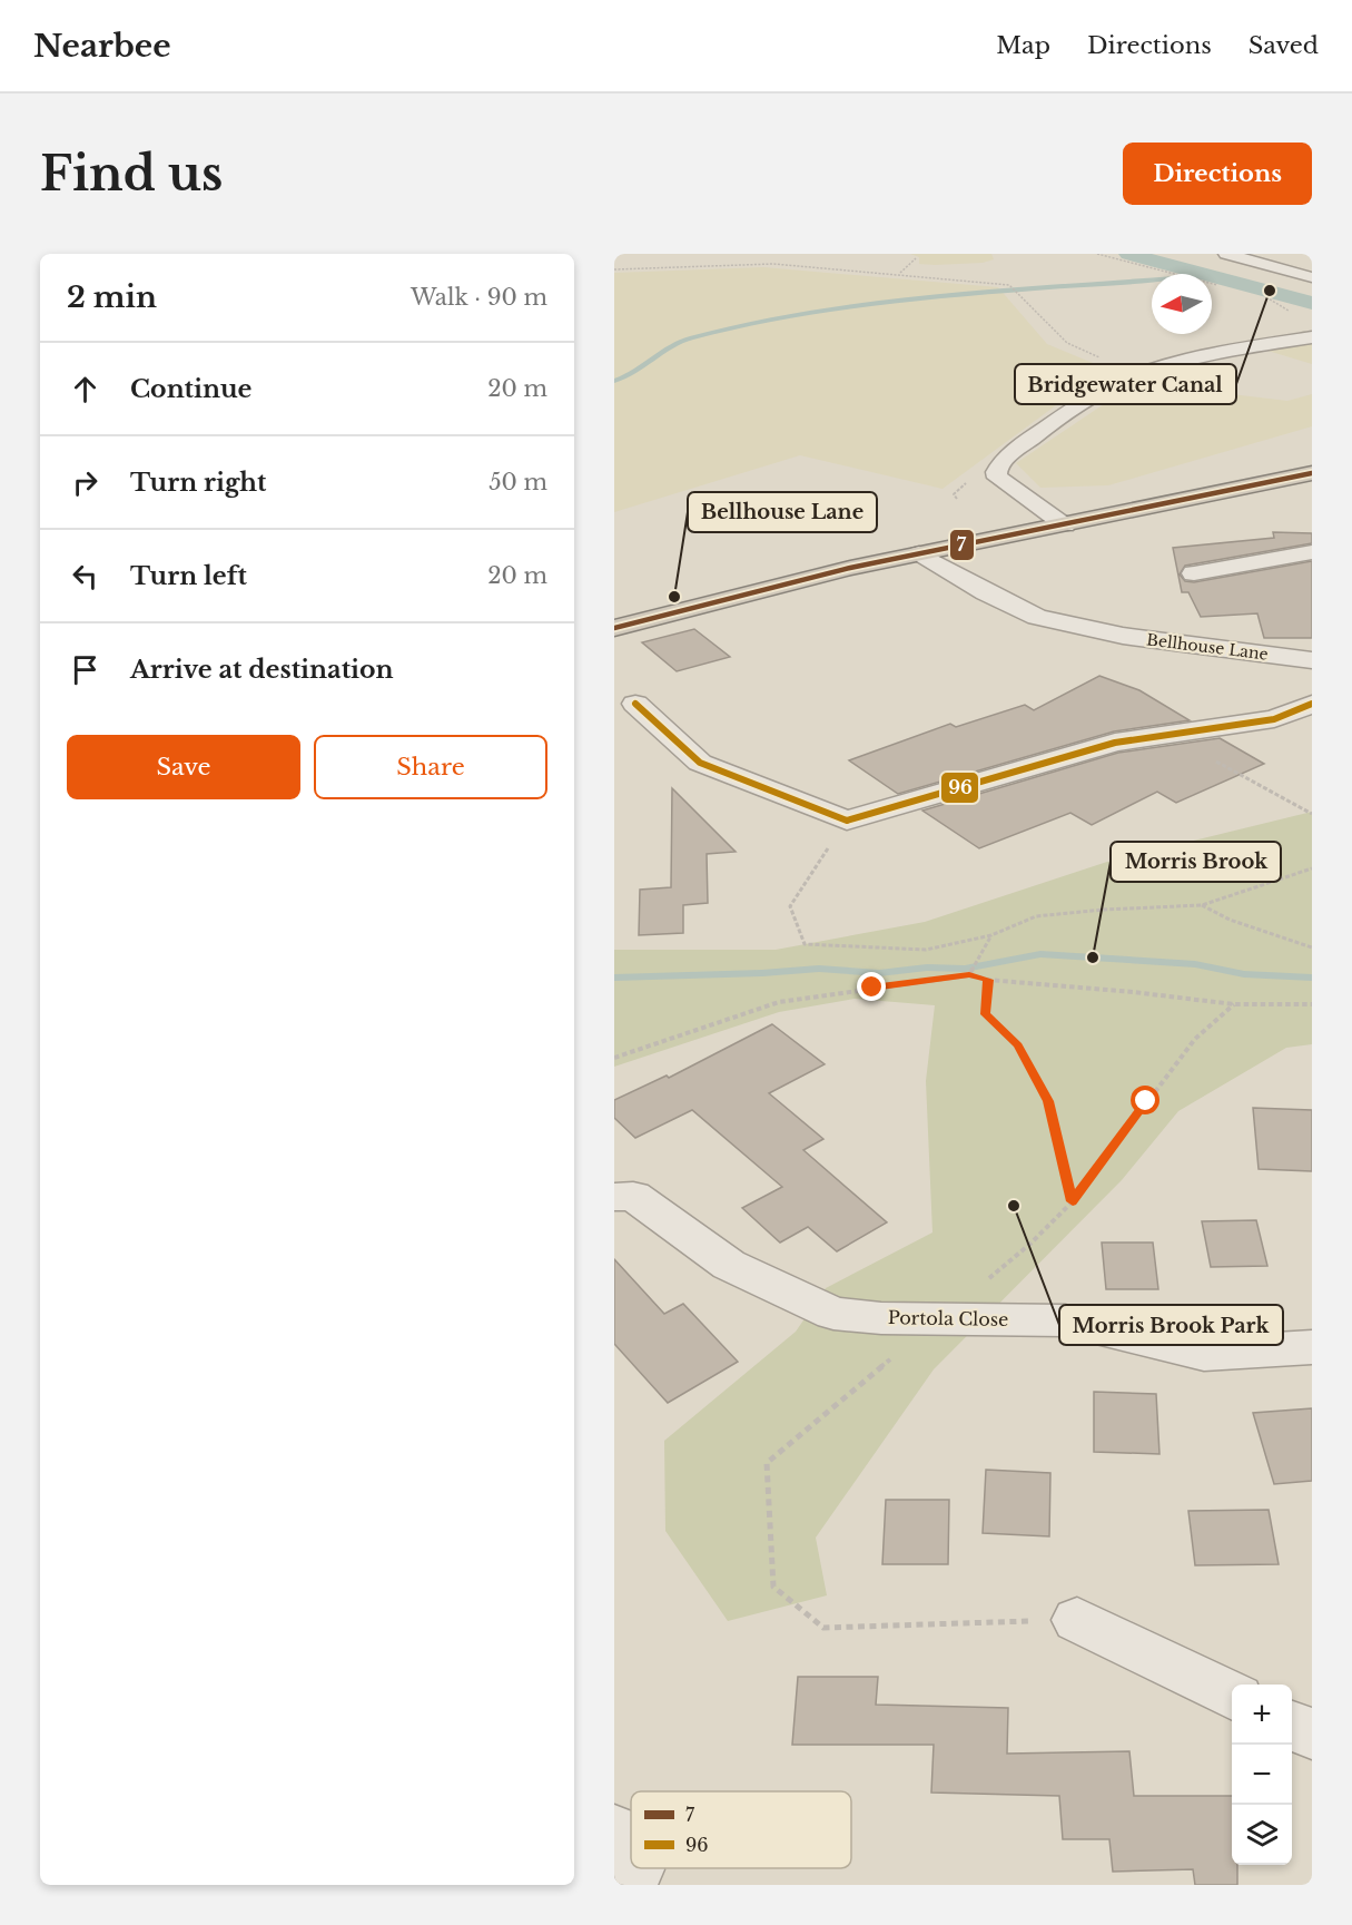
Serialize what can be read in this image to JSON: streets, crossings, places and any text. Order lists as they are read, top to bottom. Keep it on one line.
{"streets":{"street":["Bellhouse Lane","Portola Close"]},"places":["Bridgewater Canal","Bellhouse Lane","Morris Brook","Morris Brook Park"],"lines":["transit line 7","transit line 96"],"legend":["7","96"],"north":"left","page":{"header":"Nearbee","nav":["Map","Directions","Saved"],"buttons":["Directions",["Save","Share"]],"title":"Find us","heading":["2 min","Walk · 90 m"],"list":[["Continue","20 m"],["Turn right","50 m"],["Turn left","20 m"],"Arrive at destination"],"map_buttons":["+","−"]}}
